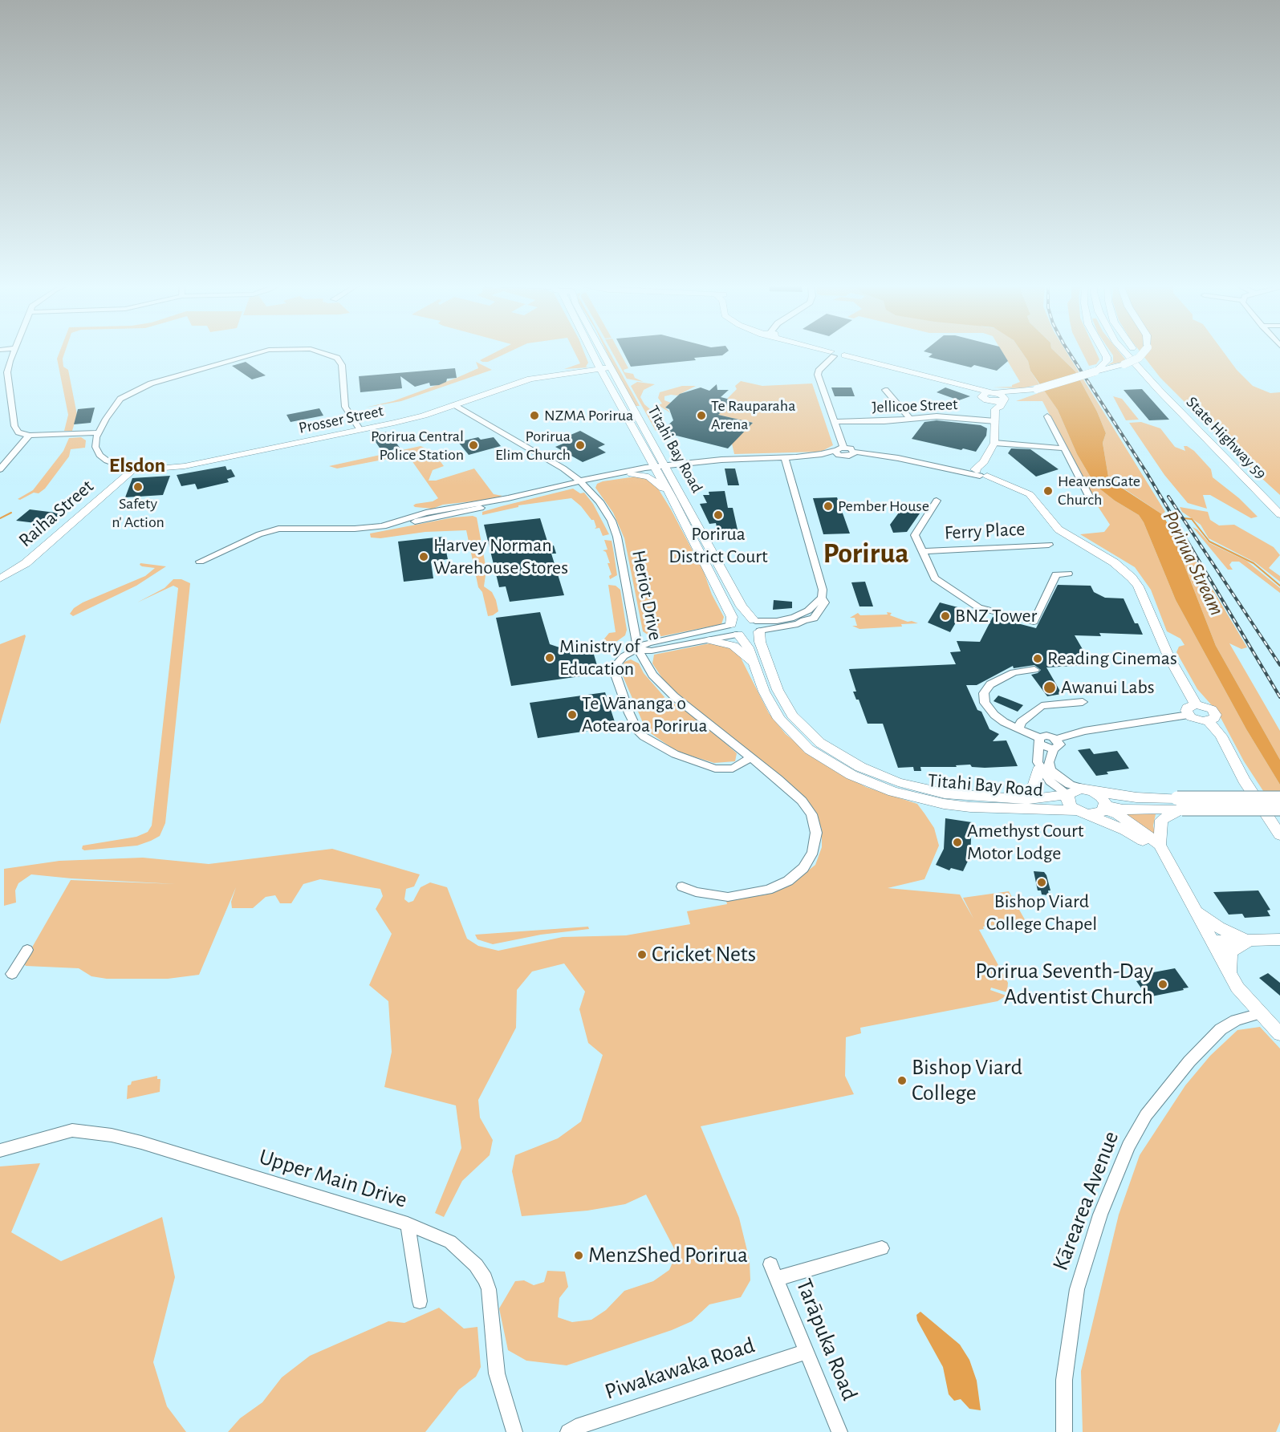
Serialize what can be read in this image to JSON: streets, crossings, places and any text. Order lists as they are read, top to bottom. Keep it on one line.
{"streets":{"main road":["Prosser Street","State Highway 59","Titahi Bay Road","Raiha Street"],"street":["Jellicoe Street","Ferry Place","Heriot Drive","Upper Main Drive","Kārearea Avenue","Tarāpuka Road","Piwakawaka Road"]},"crossings":[["Prosser Street","Titahi Bay Road"],["Prosser Street","Raiha Street"],["Prosser Street","Heriot Drive"],["Tarāpuka Road","Piwakawaka Road"]],"districts":["Elsdon","Porirua"],"water":["Porirua Stream"],"places":["NZMA Porirua","Te Rauparaha Arena","Porirua Central Police Station","Porirua Elim Church","Safety n' Action","HeavensGate Church","Pember House","Porirua District Court","Harvey Norman Warehouse Stores","BNZ Tower","Ministry of Education","Reading Cinemas","Awanui Labs","Te Wānanga o Aotearoa Porirua","Amethyst Court Motor Lodge","Bishop Viard College Chapel","Cricket Nets","Porirua Seventh-Day Adventist Church","Bishop Viard College","MenzShed Porirua"]}
